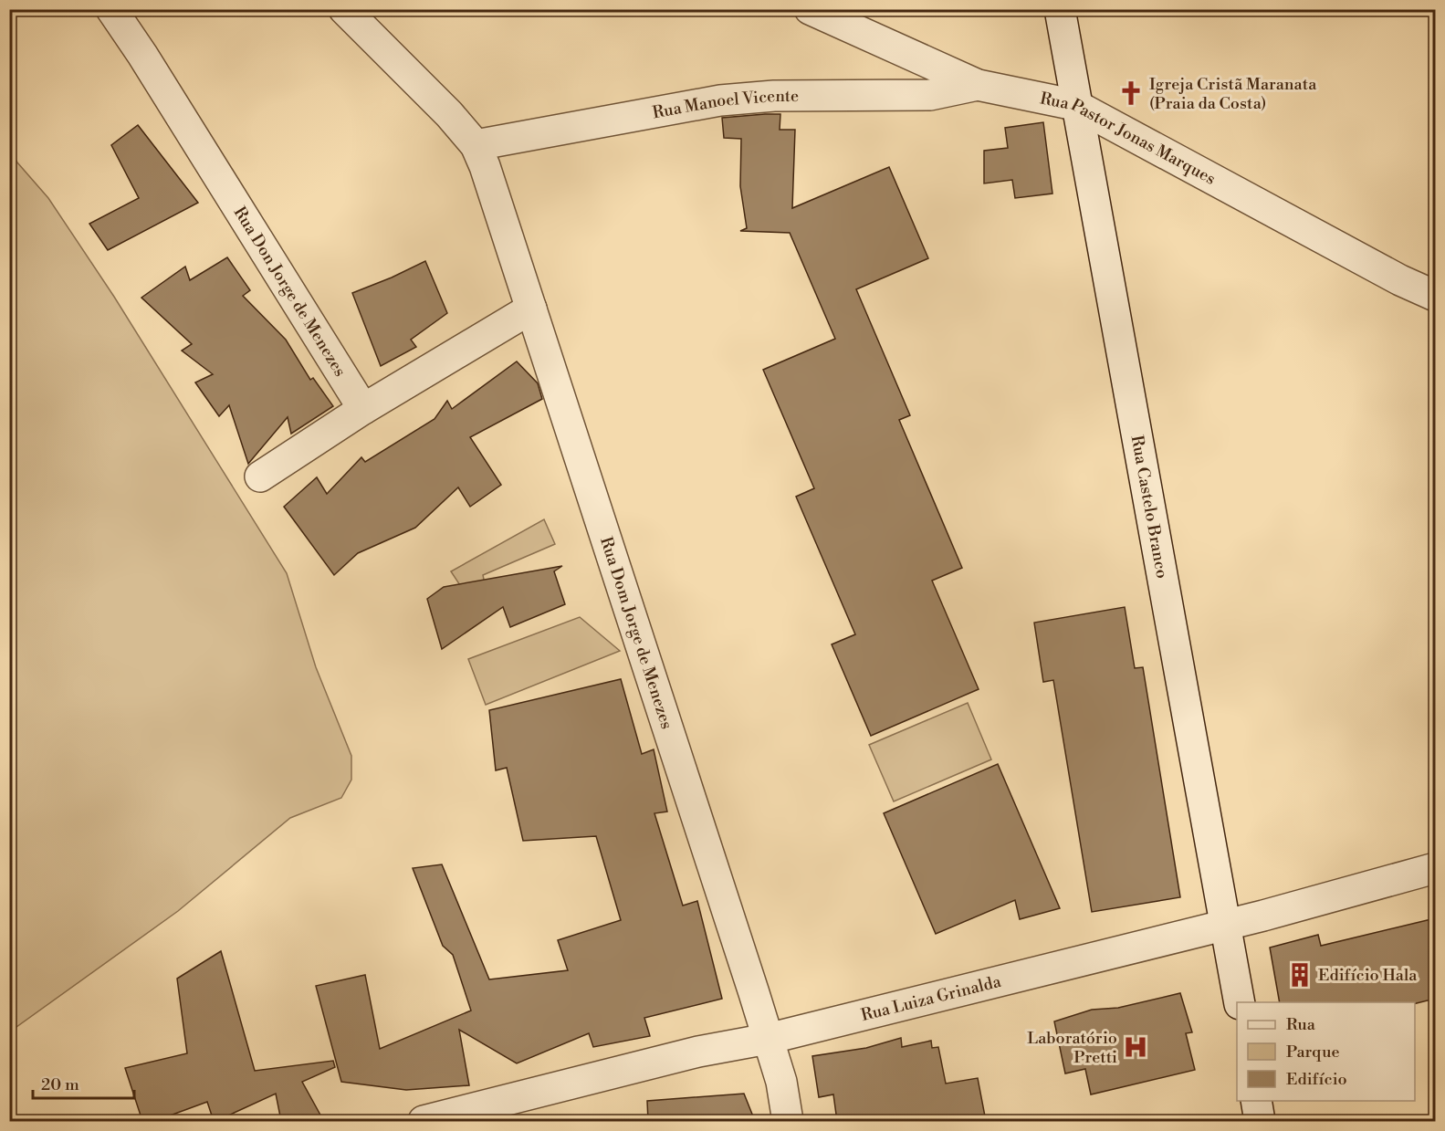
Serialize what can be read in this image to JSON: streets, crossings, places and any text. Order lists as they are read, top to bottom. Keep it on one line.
{"streets":{"street":["Rua Manoel Vicente","Rua Pastor Jonas Marques","Rua Don Jorge de Menezes","Rua Castelo Branco","Rua Dom Jorge de Menezes","Rua Luiza Grinalda"]},"crossings":[["Rua Manoel Vicente","Rua Pastor Jonas Marques"],["Rua Manoel Vicente","Rua Dom Jorge de Menezes"],["Rua Pastor Jonas Marques","Rua Castelo Branco"],["Rua Castelo Branco","Rua Luiza Grinalda"],["Rua Dom Jorge de Menezes","Rua Luiza Grinalda"]],"places":{"church":["Igreja Cristã Maranata (Praia da Costa)"],"building":["Edifício Hala"],"hospital":["Laboratório Pretti"]},"legend":["Rua","Parque","Edifício"],"scale_bar":"20 m"}
